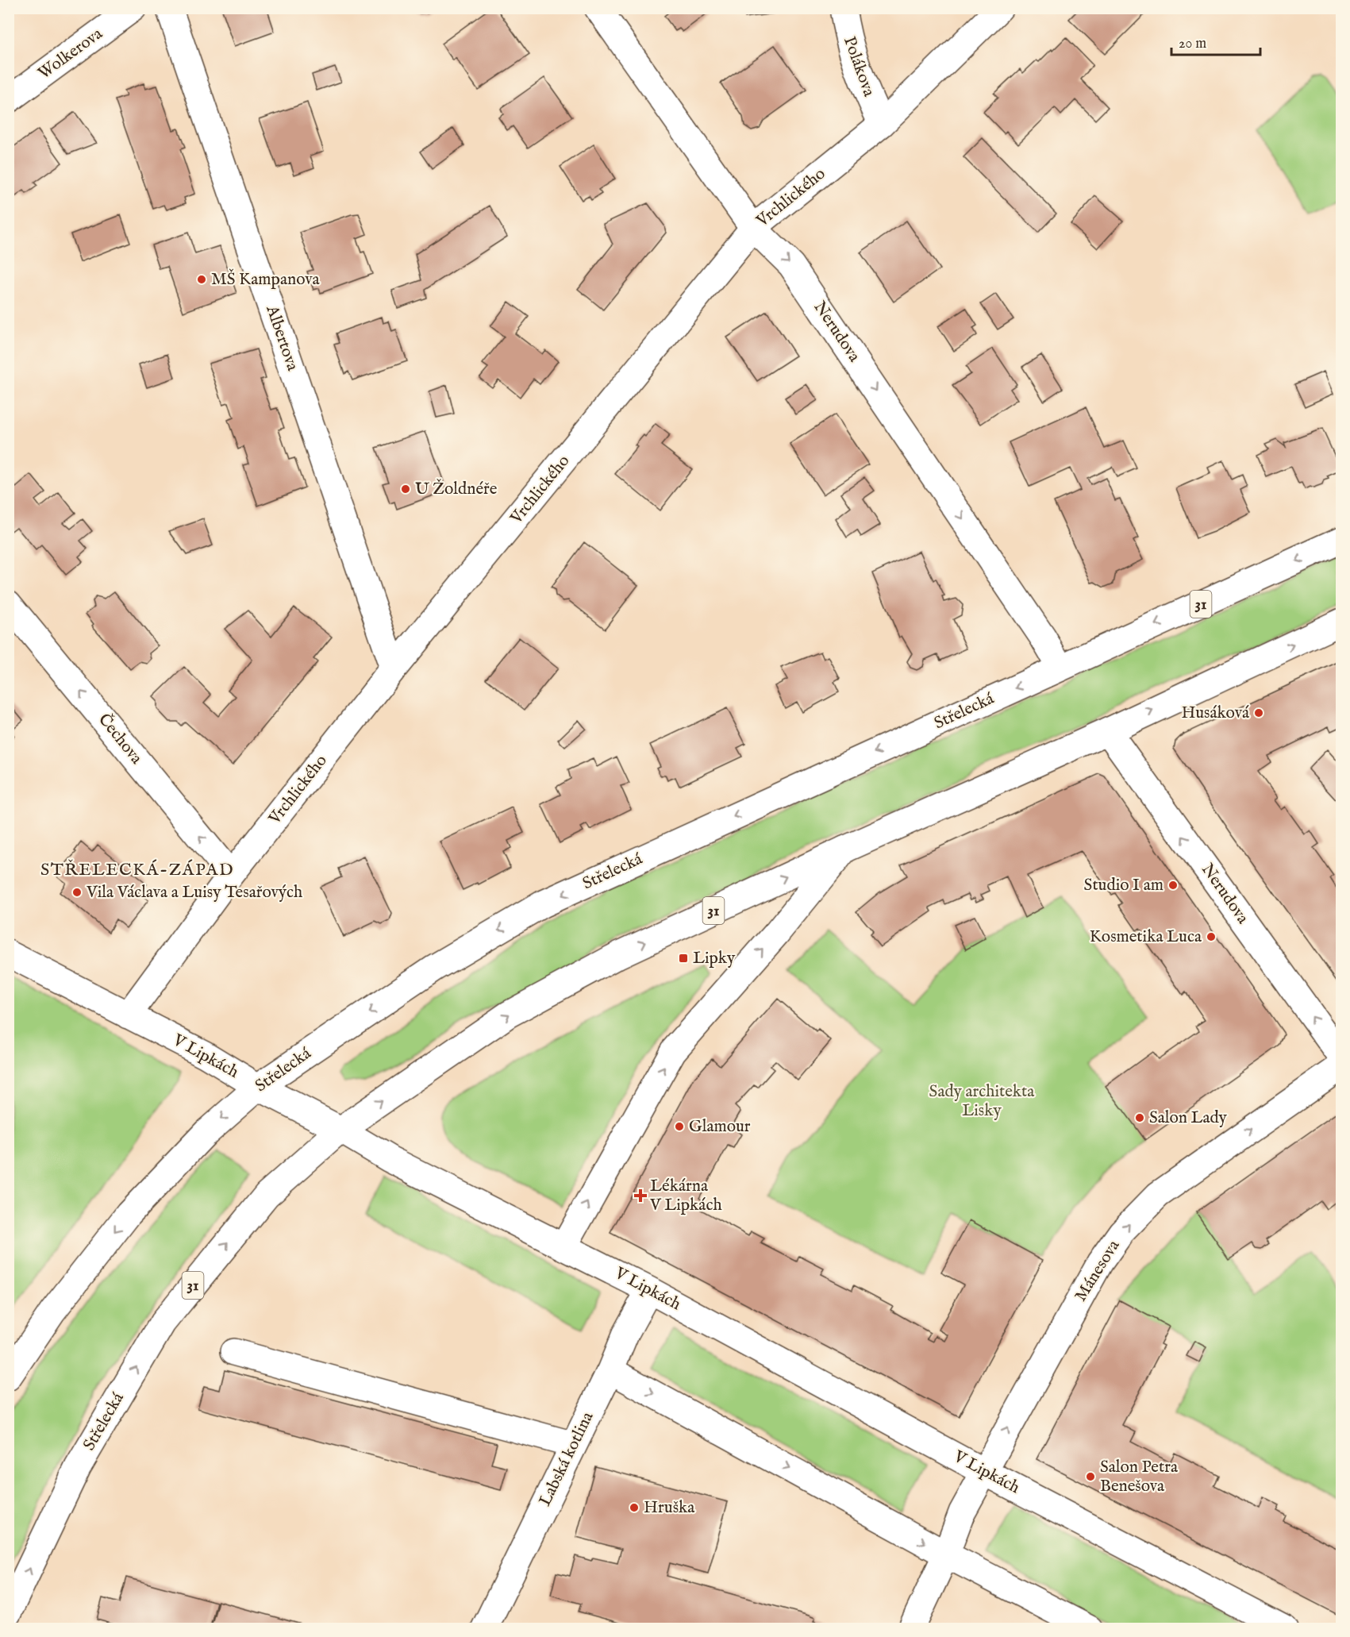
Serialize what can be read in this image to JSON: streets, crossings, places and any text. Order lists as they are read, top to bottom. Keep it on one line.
{"streets":{"street":["Wolkerova","Polákova","Vrchlického","Nerudova","Albertova","31","Střelecká","Čechova","V Lipkách","Mánesova","Labská kotlina"]},"crossings":[["Polákova","Vrchlického"],["Vrchlického","Nerudova"],["Vrchlického","Albertova"],["Vrchlického","Čechova"],["Vrchlického","V Lipkách"],["Nerudova","Střelecká"],["Střelecká","V Lipkách"],["V Lipkách","Mánesova"],["V Lipkách","Labská kotlina"]],"one_way":["Čechova","Mánesova"],"districts":["STŘELECKÁ-ZÁPAD"],"parks":["Sady architekta Lisky"],"places":{"other":["MŠ Kampanova","U Žoldnéře","Husáková","Studio I am","Vila Václava a Luisy Tesařových","Kosmetika Luca","Salon Lady","Glamour","Salon Petra Benešova","Hruška"],"transit":["Lipky"],"health":["Lékárna V Lipkách"]},"scale_bar":"20 m"}
